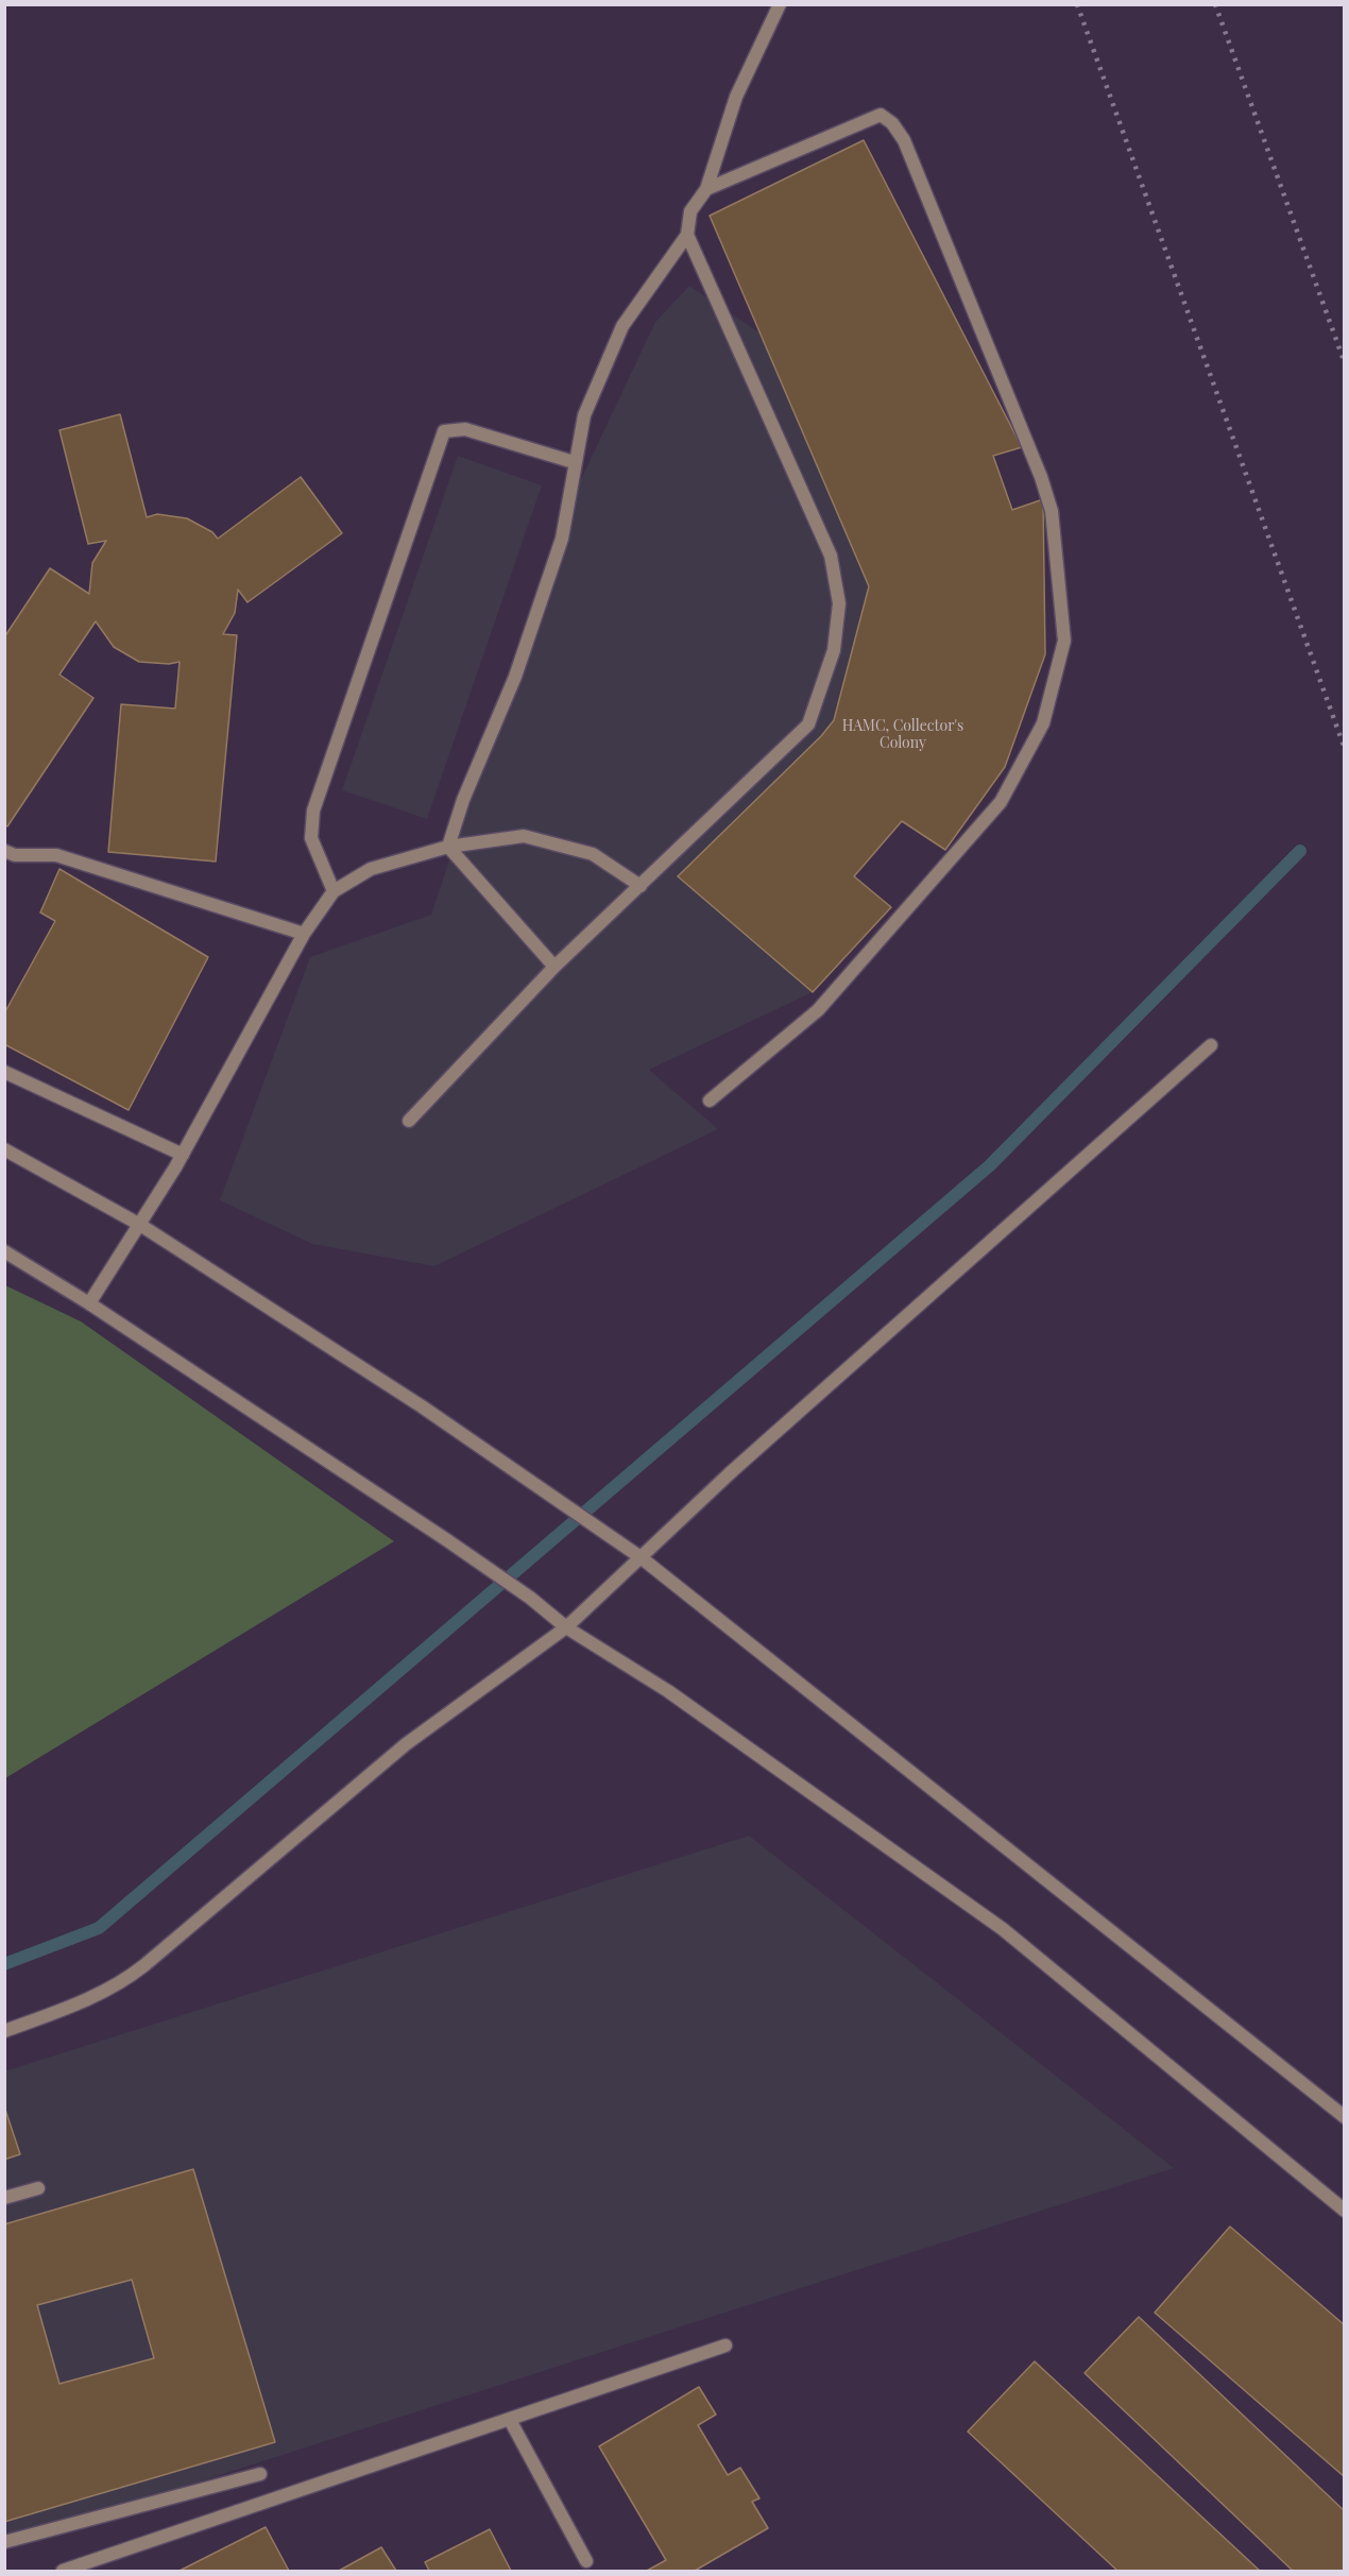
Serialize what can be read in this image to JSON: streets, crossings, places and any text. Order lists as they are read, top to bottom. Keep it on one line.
{"house_numbers":["HAMC, Collector's Colony"]}
